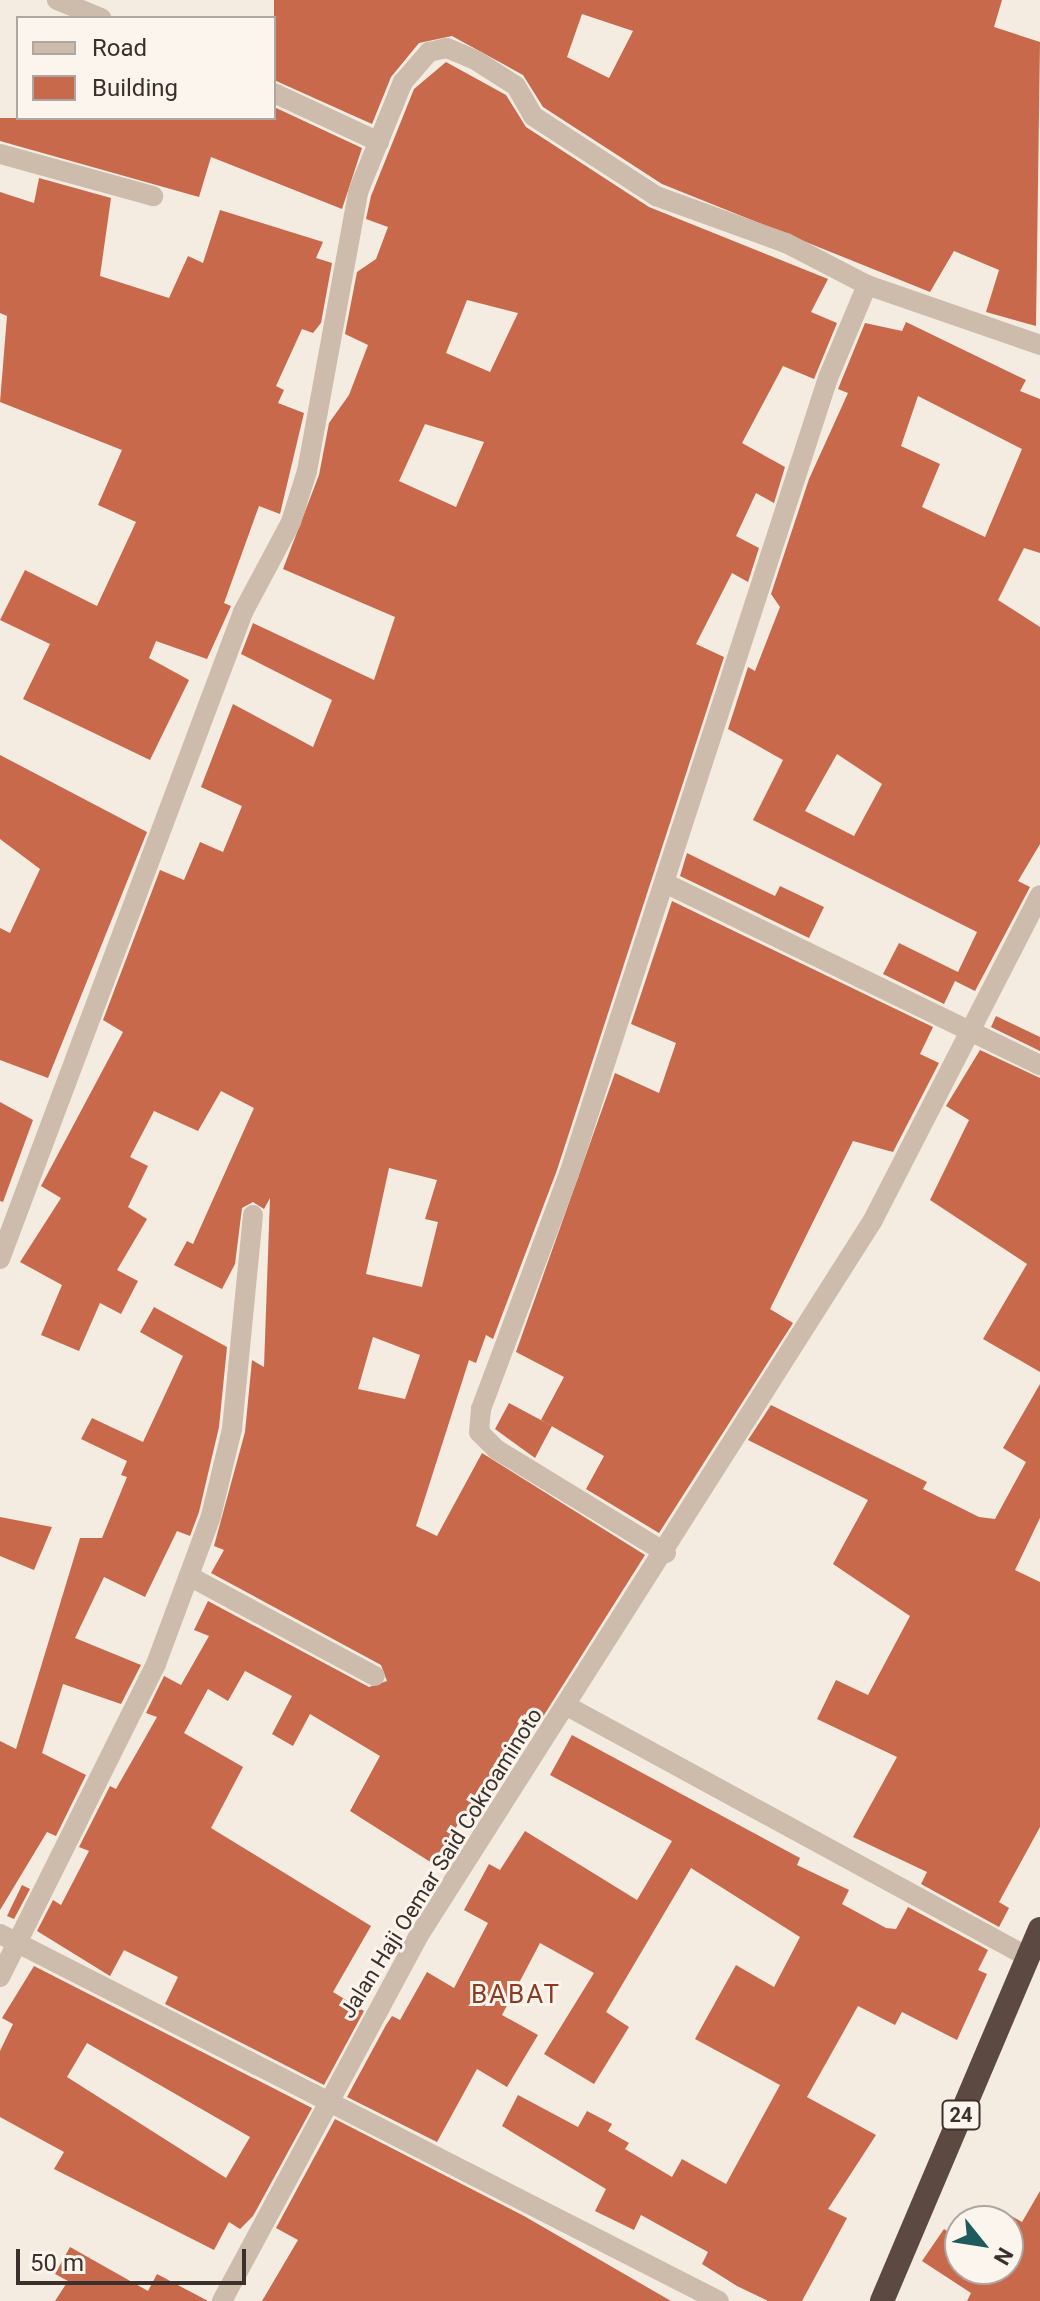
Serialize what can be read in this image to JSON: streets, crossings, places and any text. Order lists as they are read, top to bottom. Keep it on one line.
{"streets":{"highway":["24"],"street":["Jalan Haji Oemar Said Cokroaminoto"]},"districts":["BABAT"],"legend":["Road","Building"],"scale_bar":"50 m","north":"bottom right"}
